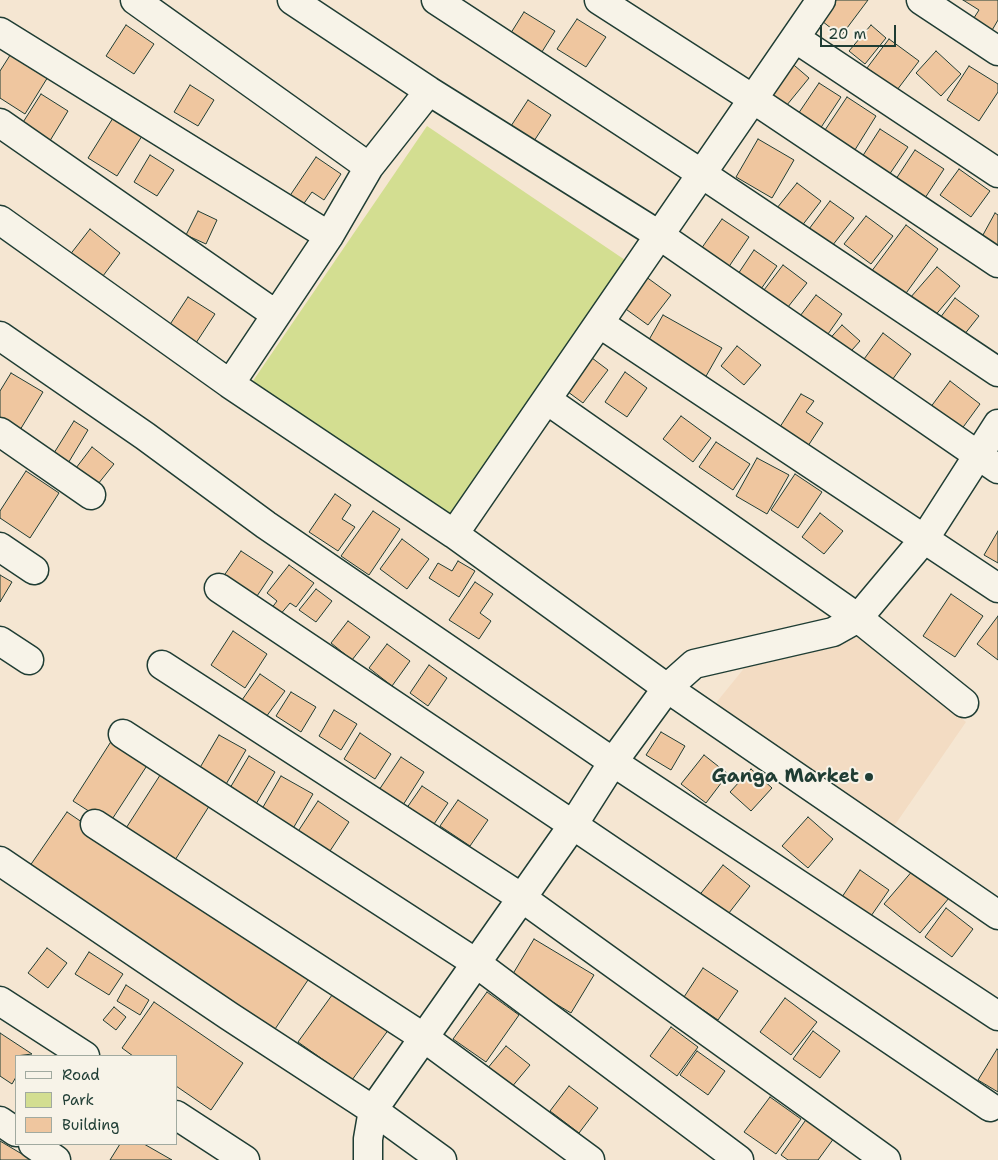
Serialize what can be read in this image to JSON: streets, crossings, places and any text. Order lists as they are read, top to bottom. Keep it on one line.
{"places":["Ganga Market"],"legend":["Road","Park","Building"],"scale_bar":"20 m"}
